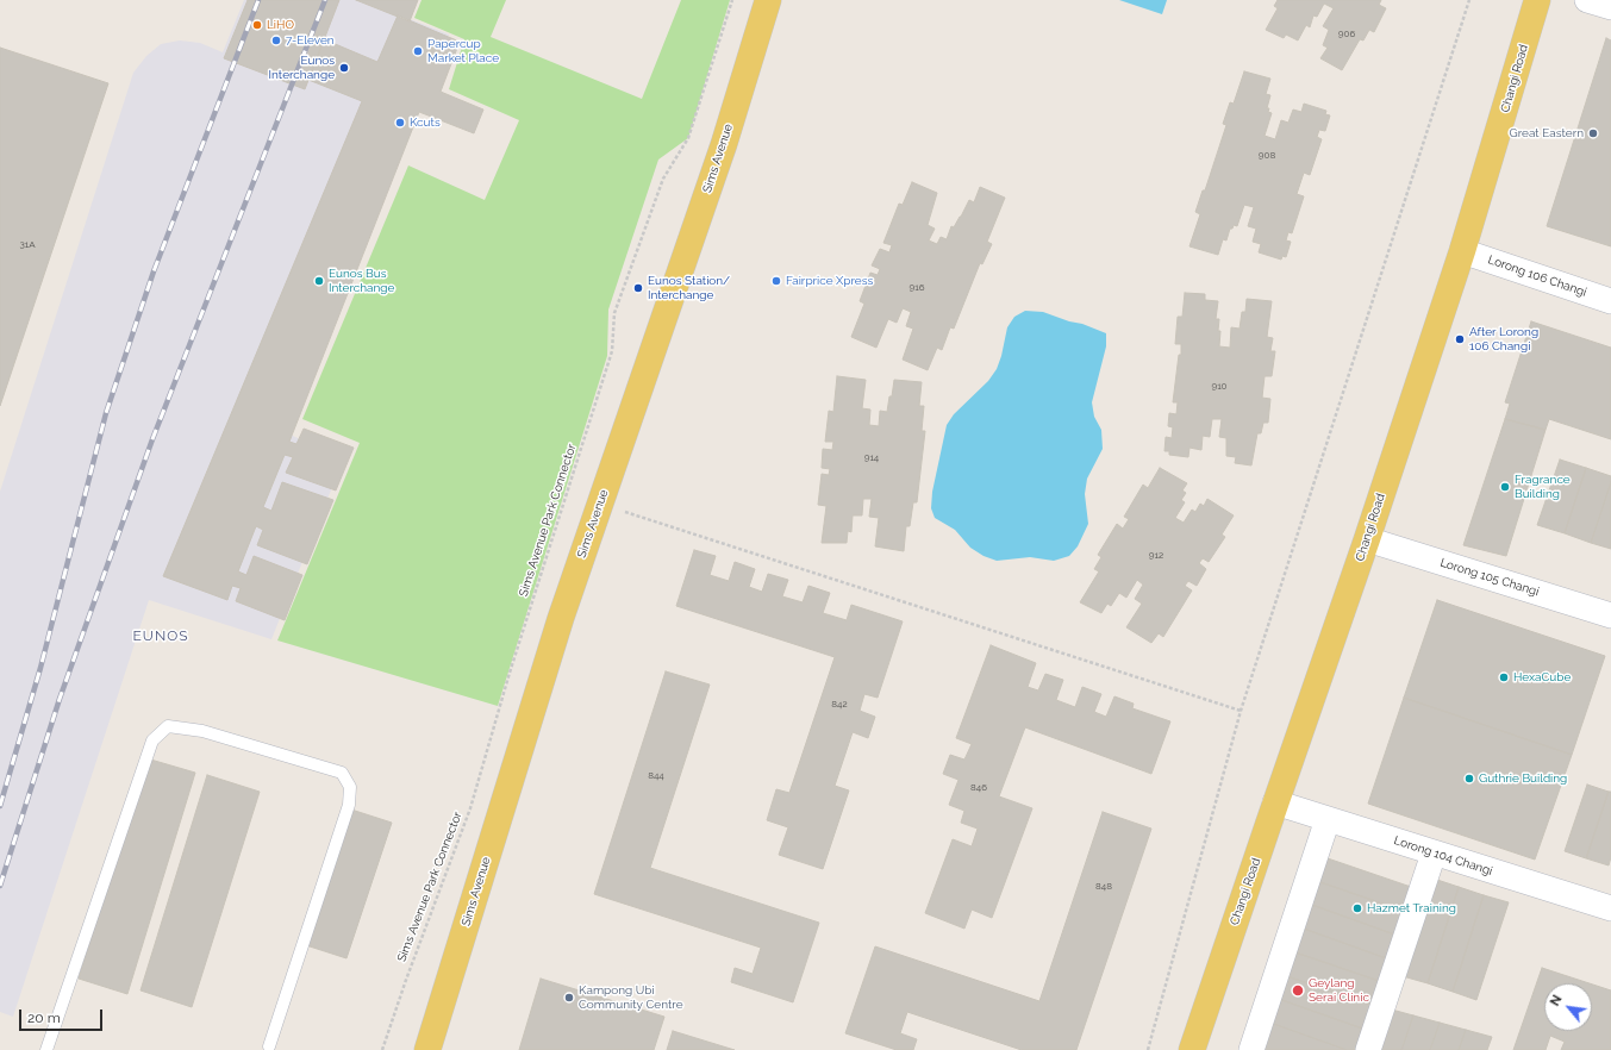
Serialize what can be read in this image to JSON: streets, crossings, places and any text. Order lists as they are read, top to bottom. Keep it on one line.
{"streets":{"main road":["Changi Road","Sims Avenue"],"street":["Lorong 106 Changi","Lorong 105 Changi","Lorong 104 Changi"],"path":["Sims Avenue Park Connector"]},"crossings":[["Changi Road","Lorong 106 Changi"],["Changi Road","Lorong 105 Changi"],["Changi Road","Lorong 104 Changi"]],"districts":["EUNOS"],"places":["LiHO","7-Eleven","Papercup Market Place","Eunos Interchange","Kcuts","Great Eastern","Eunos Bus Interchange","Fairprice Xpress","Eunos Station/ Interchange","After Lorong 106 Changi","Fragrance Building","HexaCube","Guthrie Building","Hazmet Training","Geylang Serai Clinic","Kampong Ubi Community Centre"],"house_numbers":["906","908","31A","916","910","914","912","842","844","846","848"],"scale_bar":"20 m","north":"top left"}
